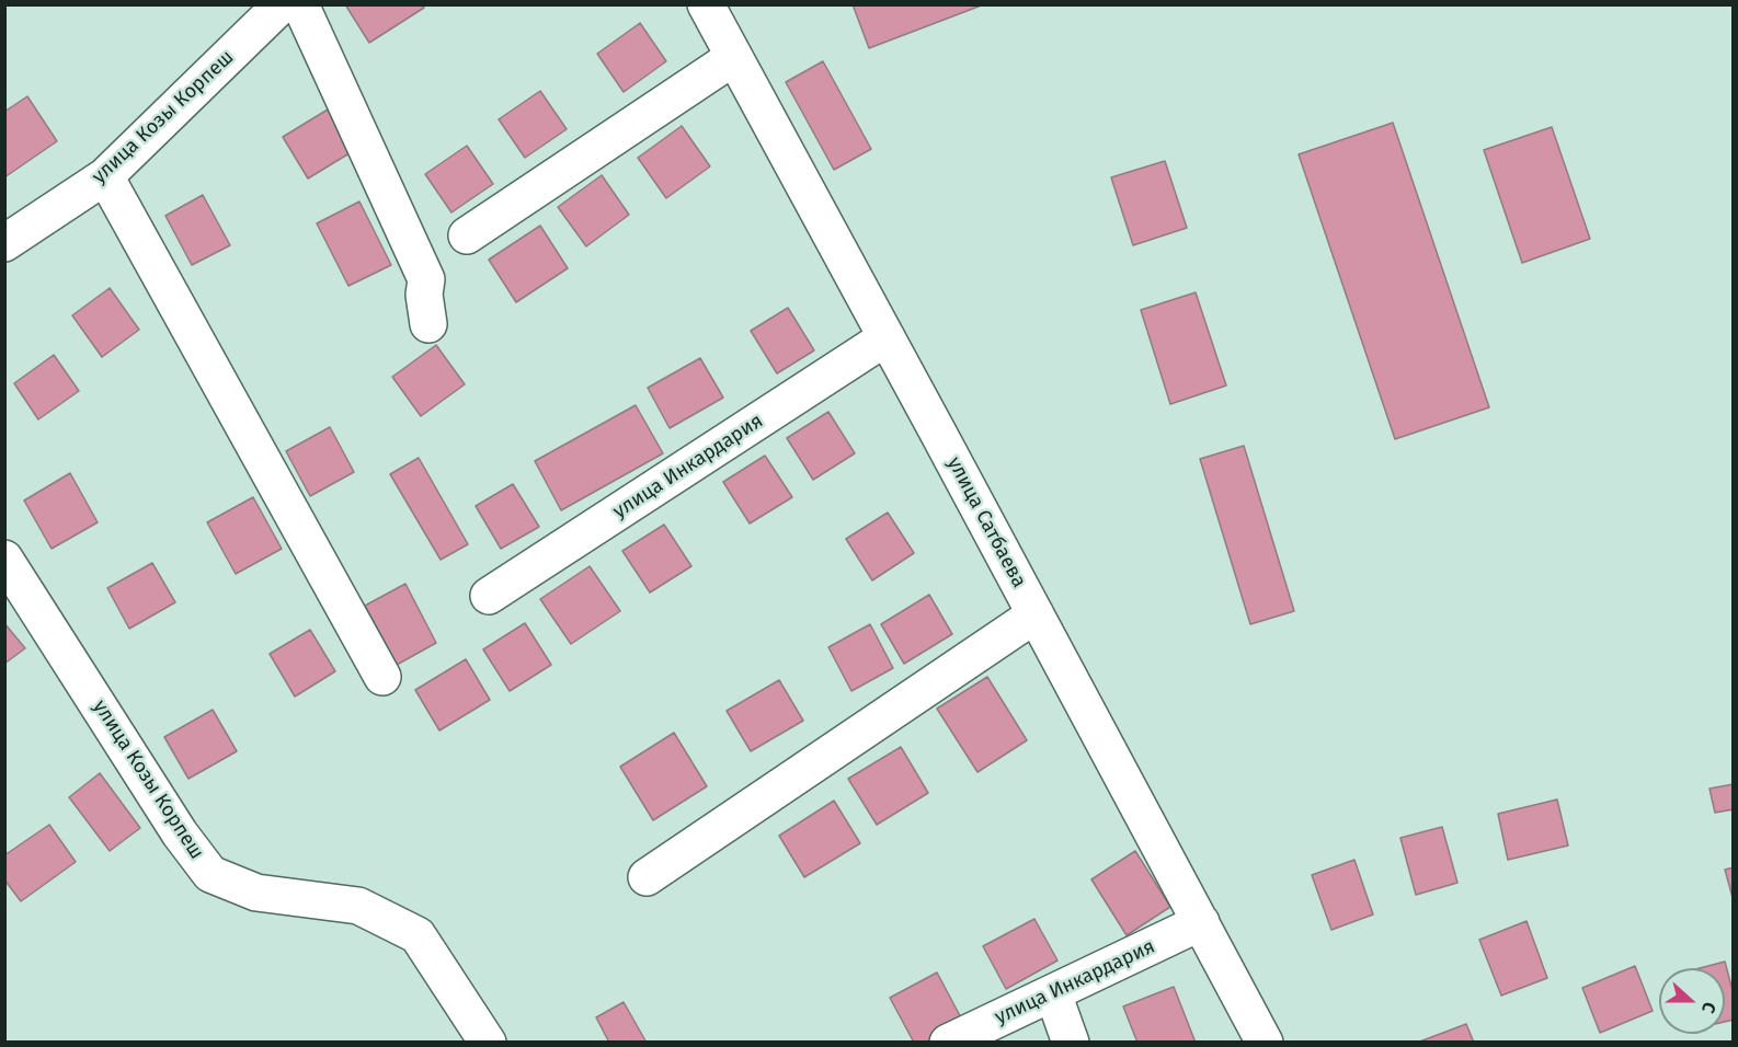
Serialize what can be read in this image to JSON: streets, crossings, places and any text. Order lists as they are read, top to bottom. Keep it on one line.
{"streets":{"street":["улица Козы Корпеш","улица Инкардария","улица Сатбаева"]},"crossings":[["улица Инкардария","улица Сатбаева"]],"north":"right"}
